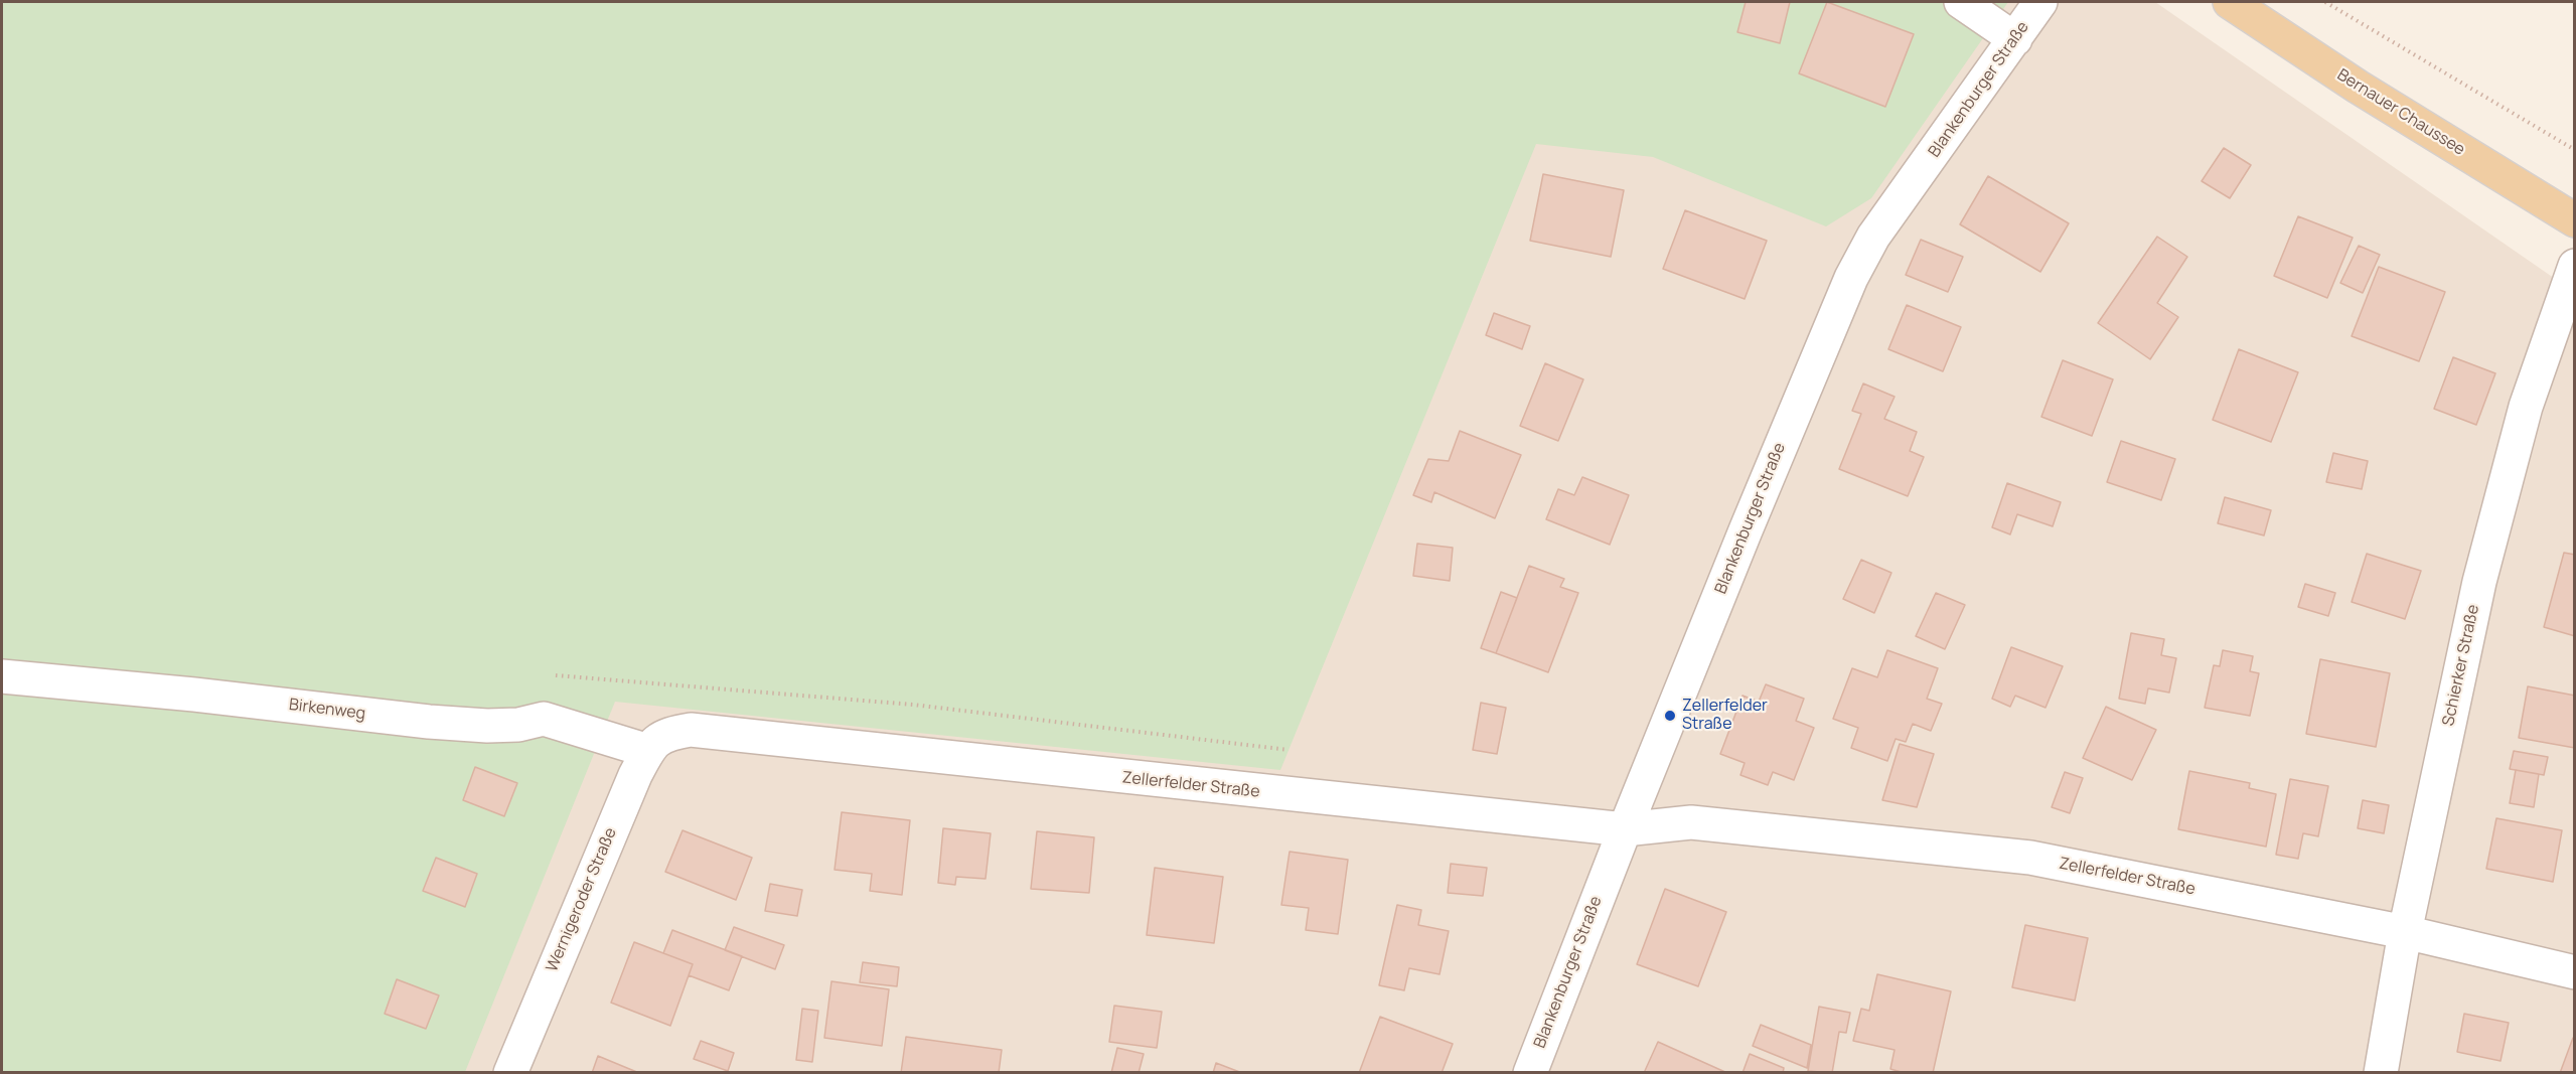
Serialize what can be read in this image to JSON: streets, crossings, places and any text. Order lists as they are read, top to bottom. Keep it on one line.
{"streets":{"main road":["Bernauer Chaussee"],"street":["Blankenburger Straße","Schierker Straße","Birkenweg","Zellerfelder Straße","Wernigeroder Straße"]},"crossings":[["Blankenburger Straße","Zellerfelder Straße"],["Schierker Straße","Zellerfelder Straße"],["Birkenweg","Zellerfelder Straße"],["Birkenweg","Wernigeroder Straße"],["Zellerfelder Straße","Wernigeroder Straße"]],"places":["Zellerfelder Straße"]}
